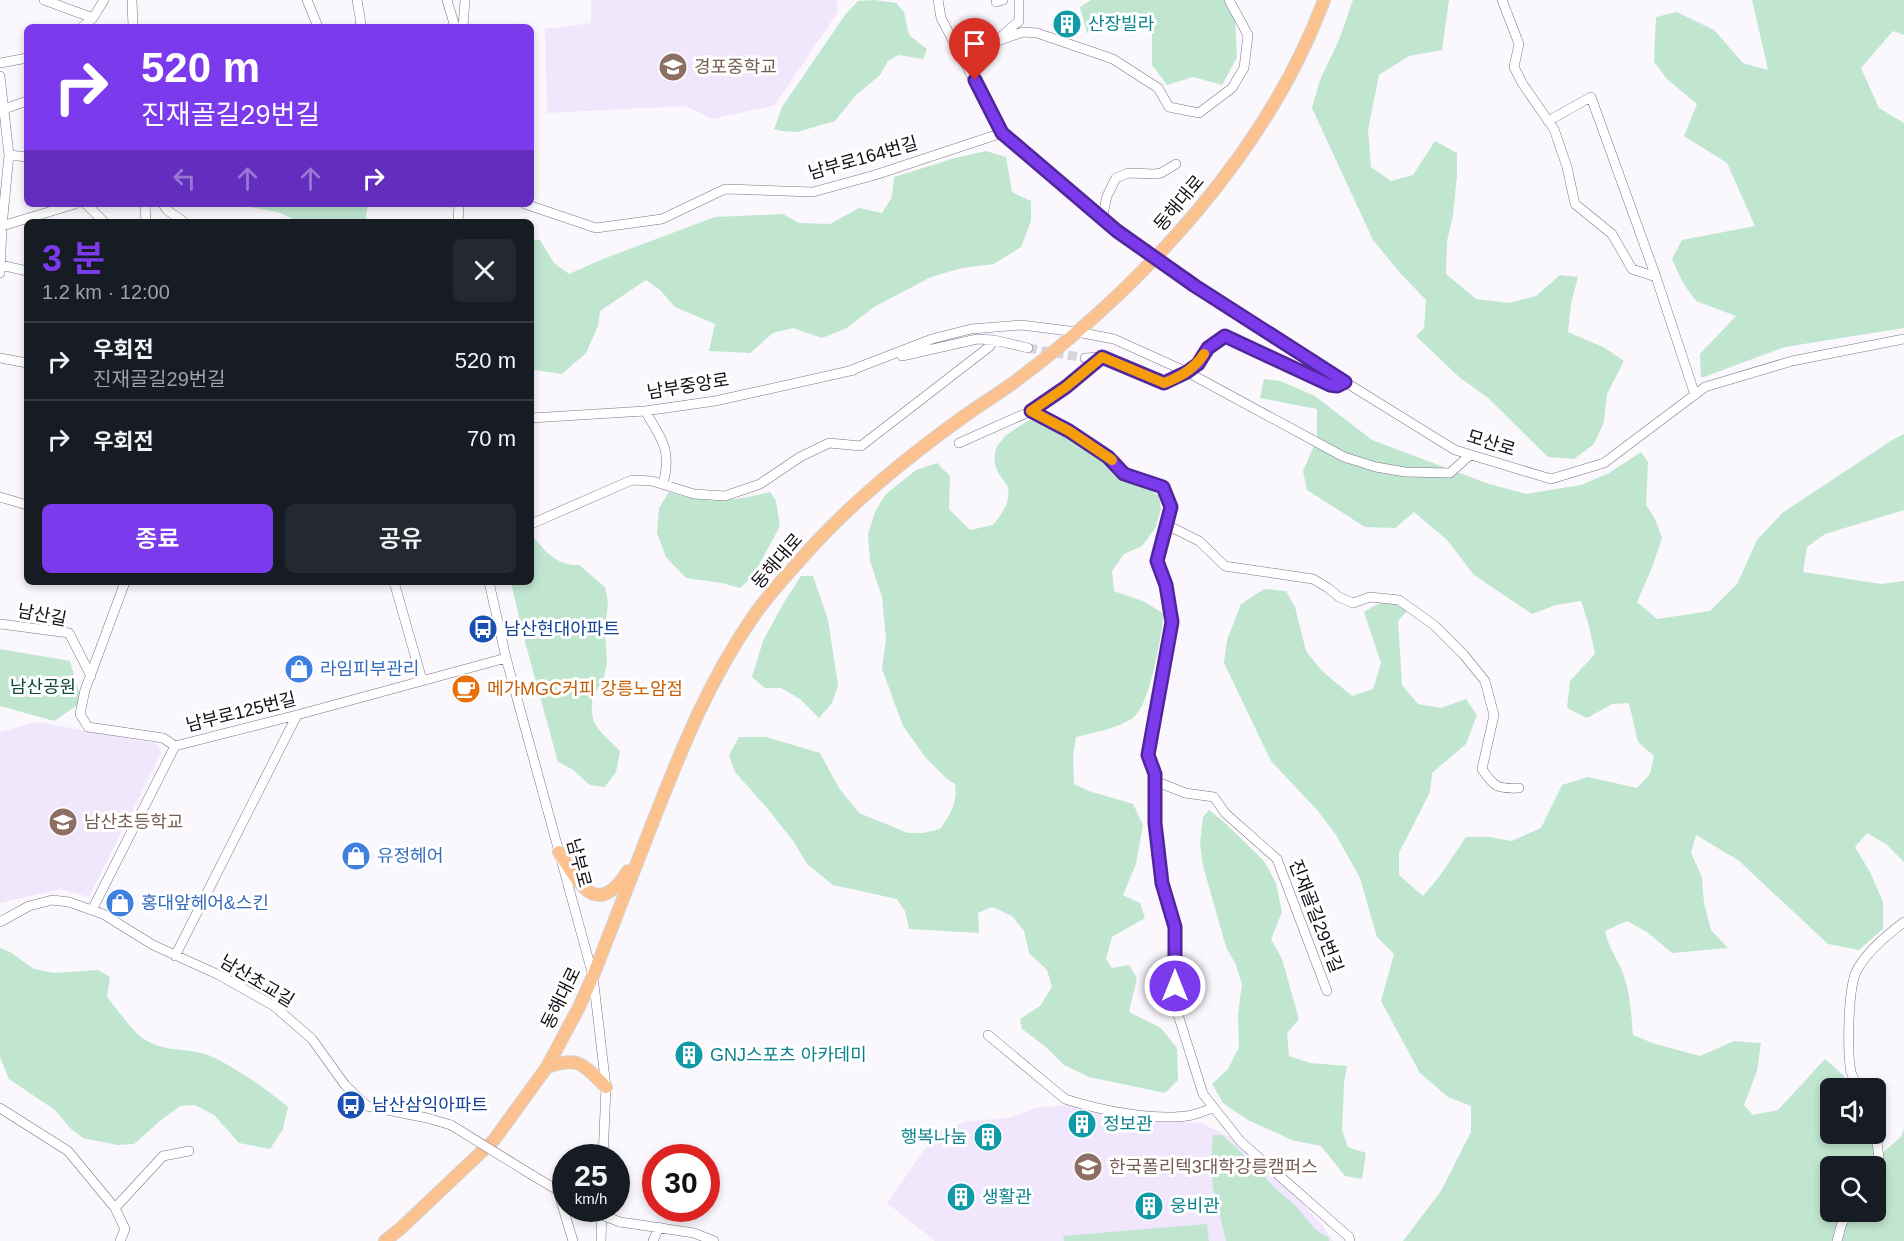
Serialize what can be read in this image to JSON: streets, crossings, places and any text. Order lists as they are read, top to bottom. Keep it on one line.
{"streets":{"main road":["동해대로"],"street":["남부로164번길","남부중앙로","모산로","남산길","남부로125번길","남부로","진재골길29번길","남산초교길"]},"crossings":[["남부로164번길","모산로"],["동해대로","남부중앙로"],["동해대로","남부로"],["남부중앙로","모산로"],["남부로125번길","남부로"],["남부로125번길","남산초교길"]],"parks":["남산공원"],"places":{"building":["산장빌라","GNJ스포츠 아카데미","정보관","행복나눔","생활관","웅비관"],"school or university":["경포중학교","남산초등학교","한국폴리텍3대학강릉캠퍼스"],"bus stop":["남산현대아파트","남산삼익아파트"],"shop":["라임피부관리","유정헤어","홍대앞헤어&스킨"],"cafe":["메가MGC커피 강릉노암점"]},"page":{"turn":["520 m","진재골길29번길"],"heading":["3 분","1.2 km · 12:00"],"list":[{"name":"우회전","note":"진재골길29번길","value":"520 m"},{"name":"우회전","value":"70 m"}],"buttons":["종료","공유"],"speed":"25 km/h","limit":"30"}}
